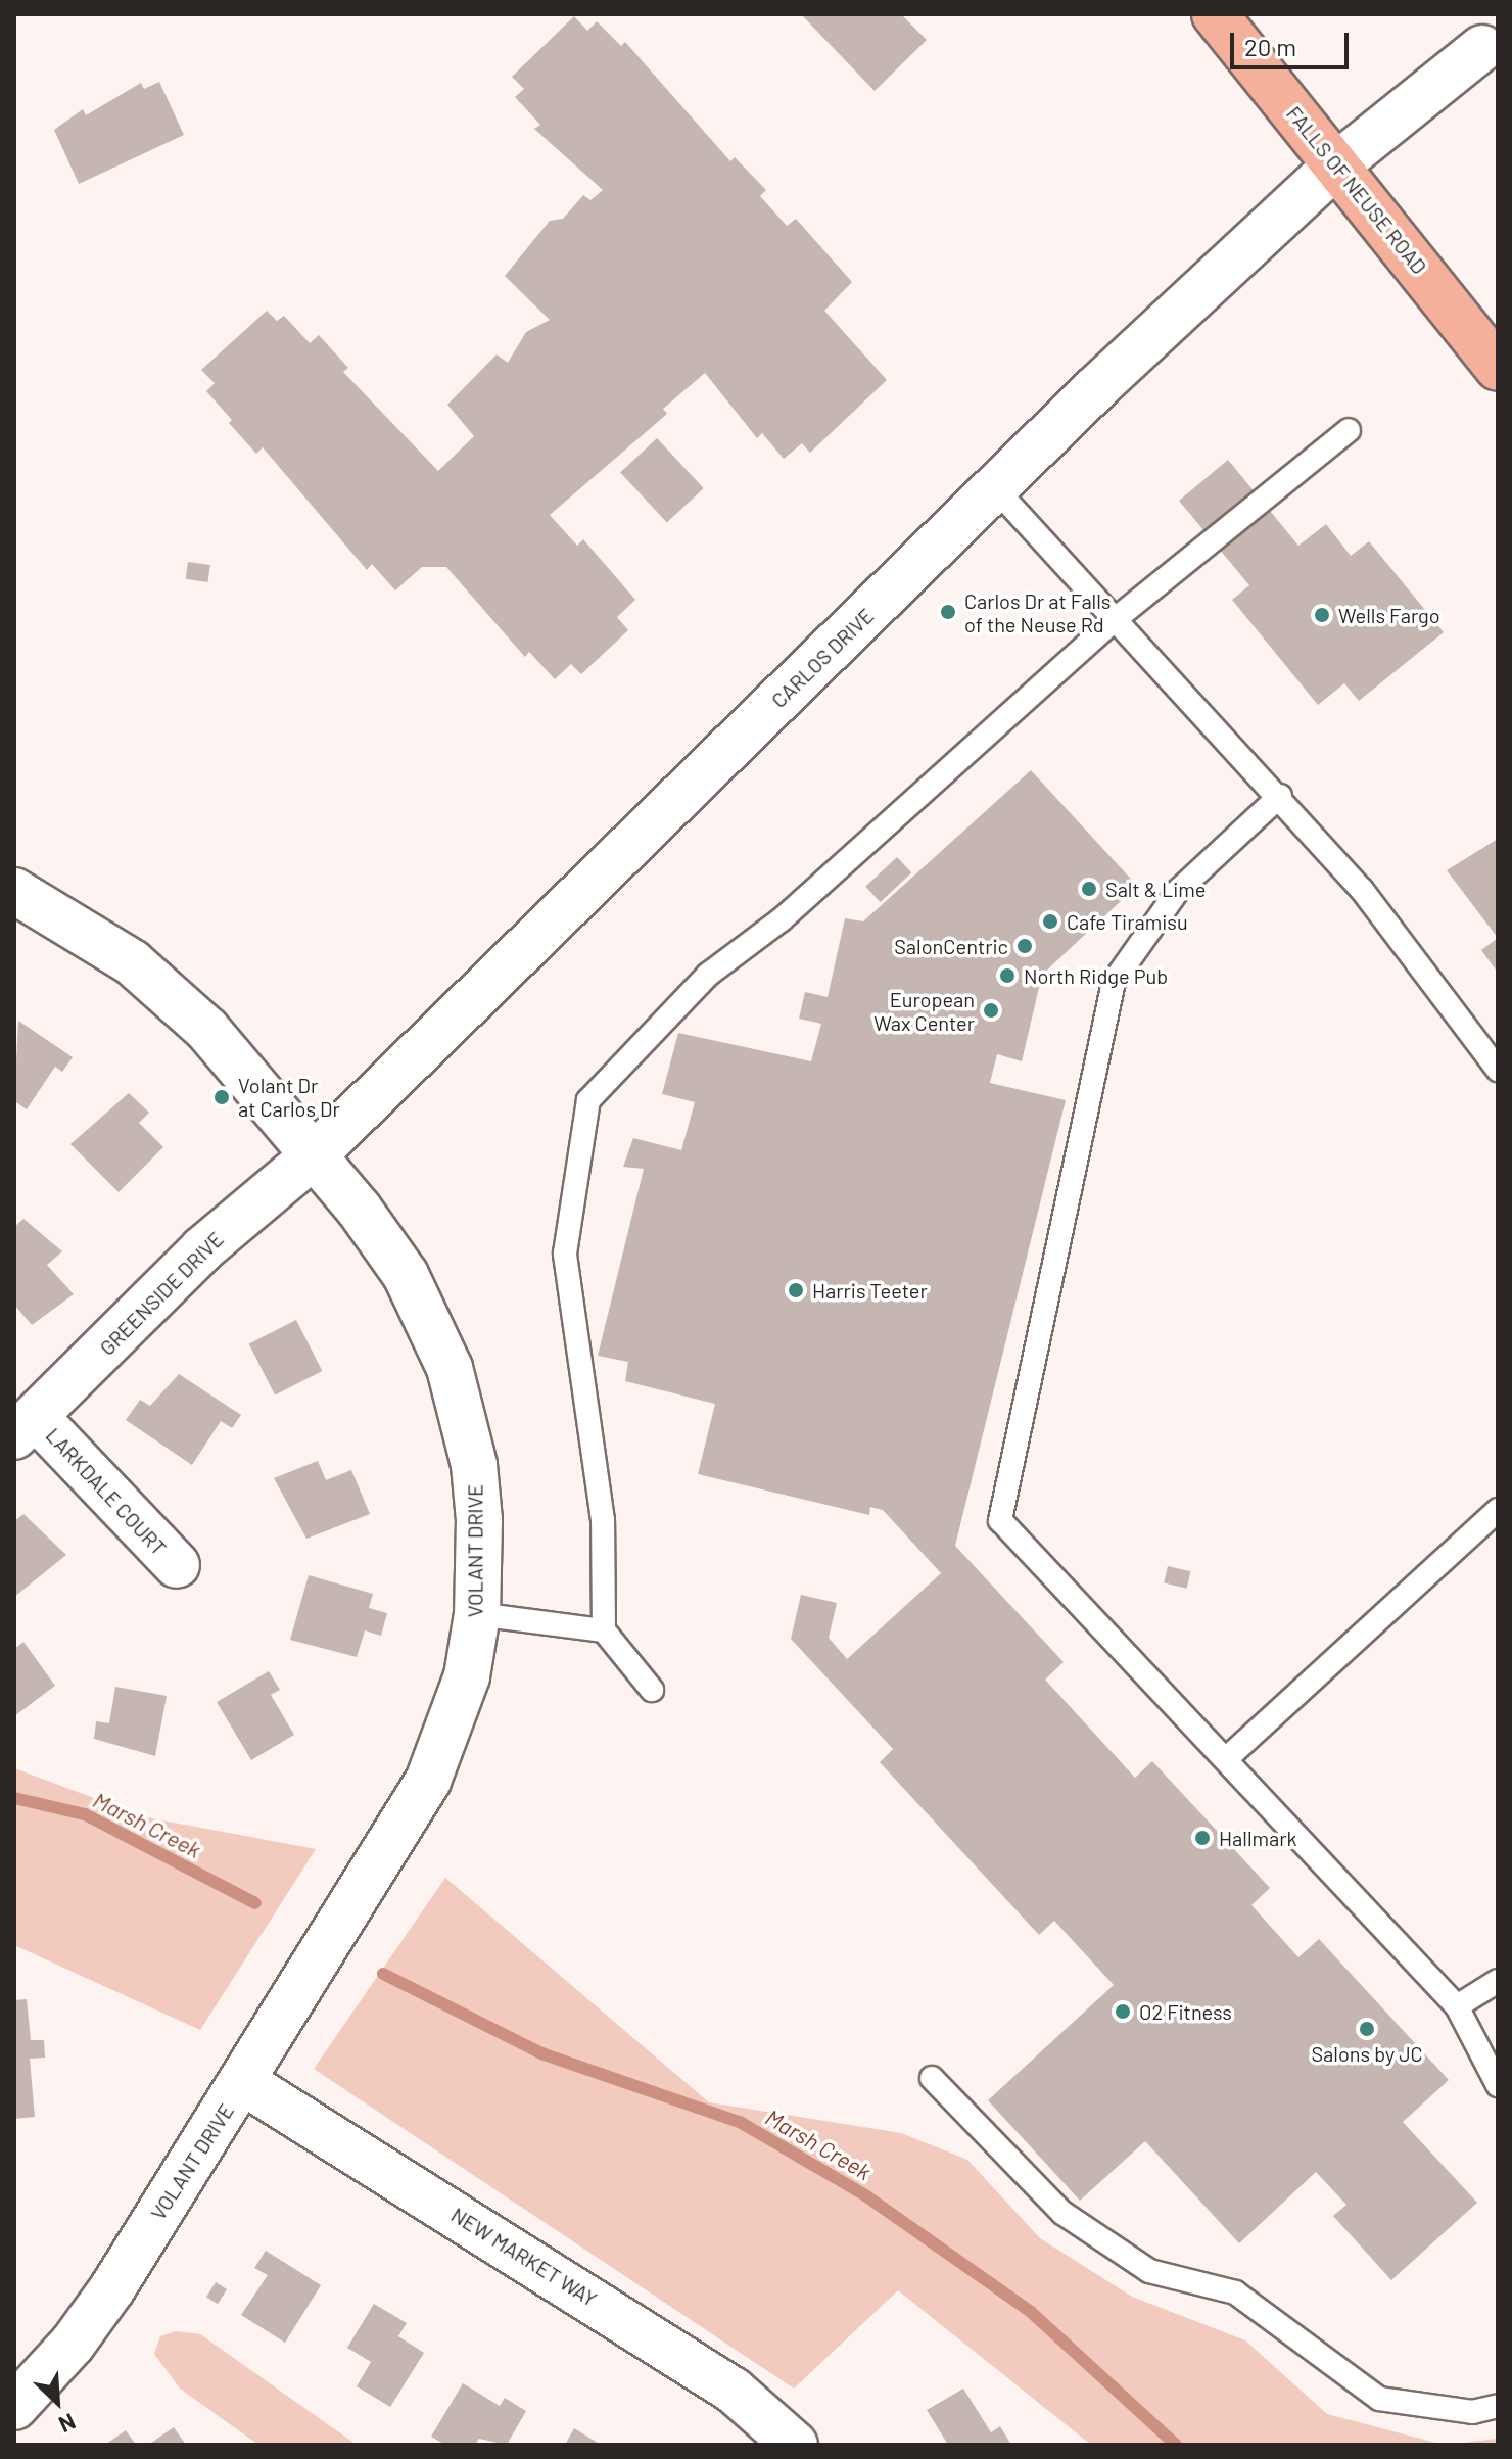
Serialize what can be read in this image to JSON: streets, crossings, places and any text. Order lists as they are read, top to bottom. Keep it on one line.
{"streets":{"main road":["FALLS OF NEUSE ROAD"],"street":["CARLOS DRIVE","GREENSIDE DRIVE","LARKDALE COURT","VOLANT DRIVE","NEW MARKET WAY"]},"crossings":[["FALLS OF NEUSE ROAD","CARLOS DRIVE"],["CARLOS DRIVE","GREENSIDE DRIVE"],["CARLOS DRIVE","VOLANT DRIVE"],["GREENSIDE DRIVE","LARKDALE COURT"],["GREENSIDE DRIVE","VOLANT DRIVE"],["VOLANT DRIVE","NEW MARKET WAY"]],"water":["Marsh Creek"],"places":["Carlos Dr at Falls of the Neuse Rd","Wells Fargo","Salt & Lime","Cafe Tiramisu","SalonCentric","North Ridge Pub","European Wax Center","Volant Dr at Carlos Dr","Harris Teeter","Hallmark","O2 Fitness","Salons by JC"],"scale_bar":"20 m","north":"bottom right"}
